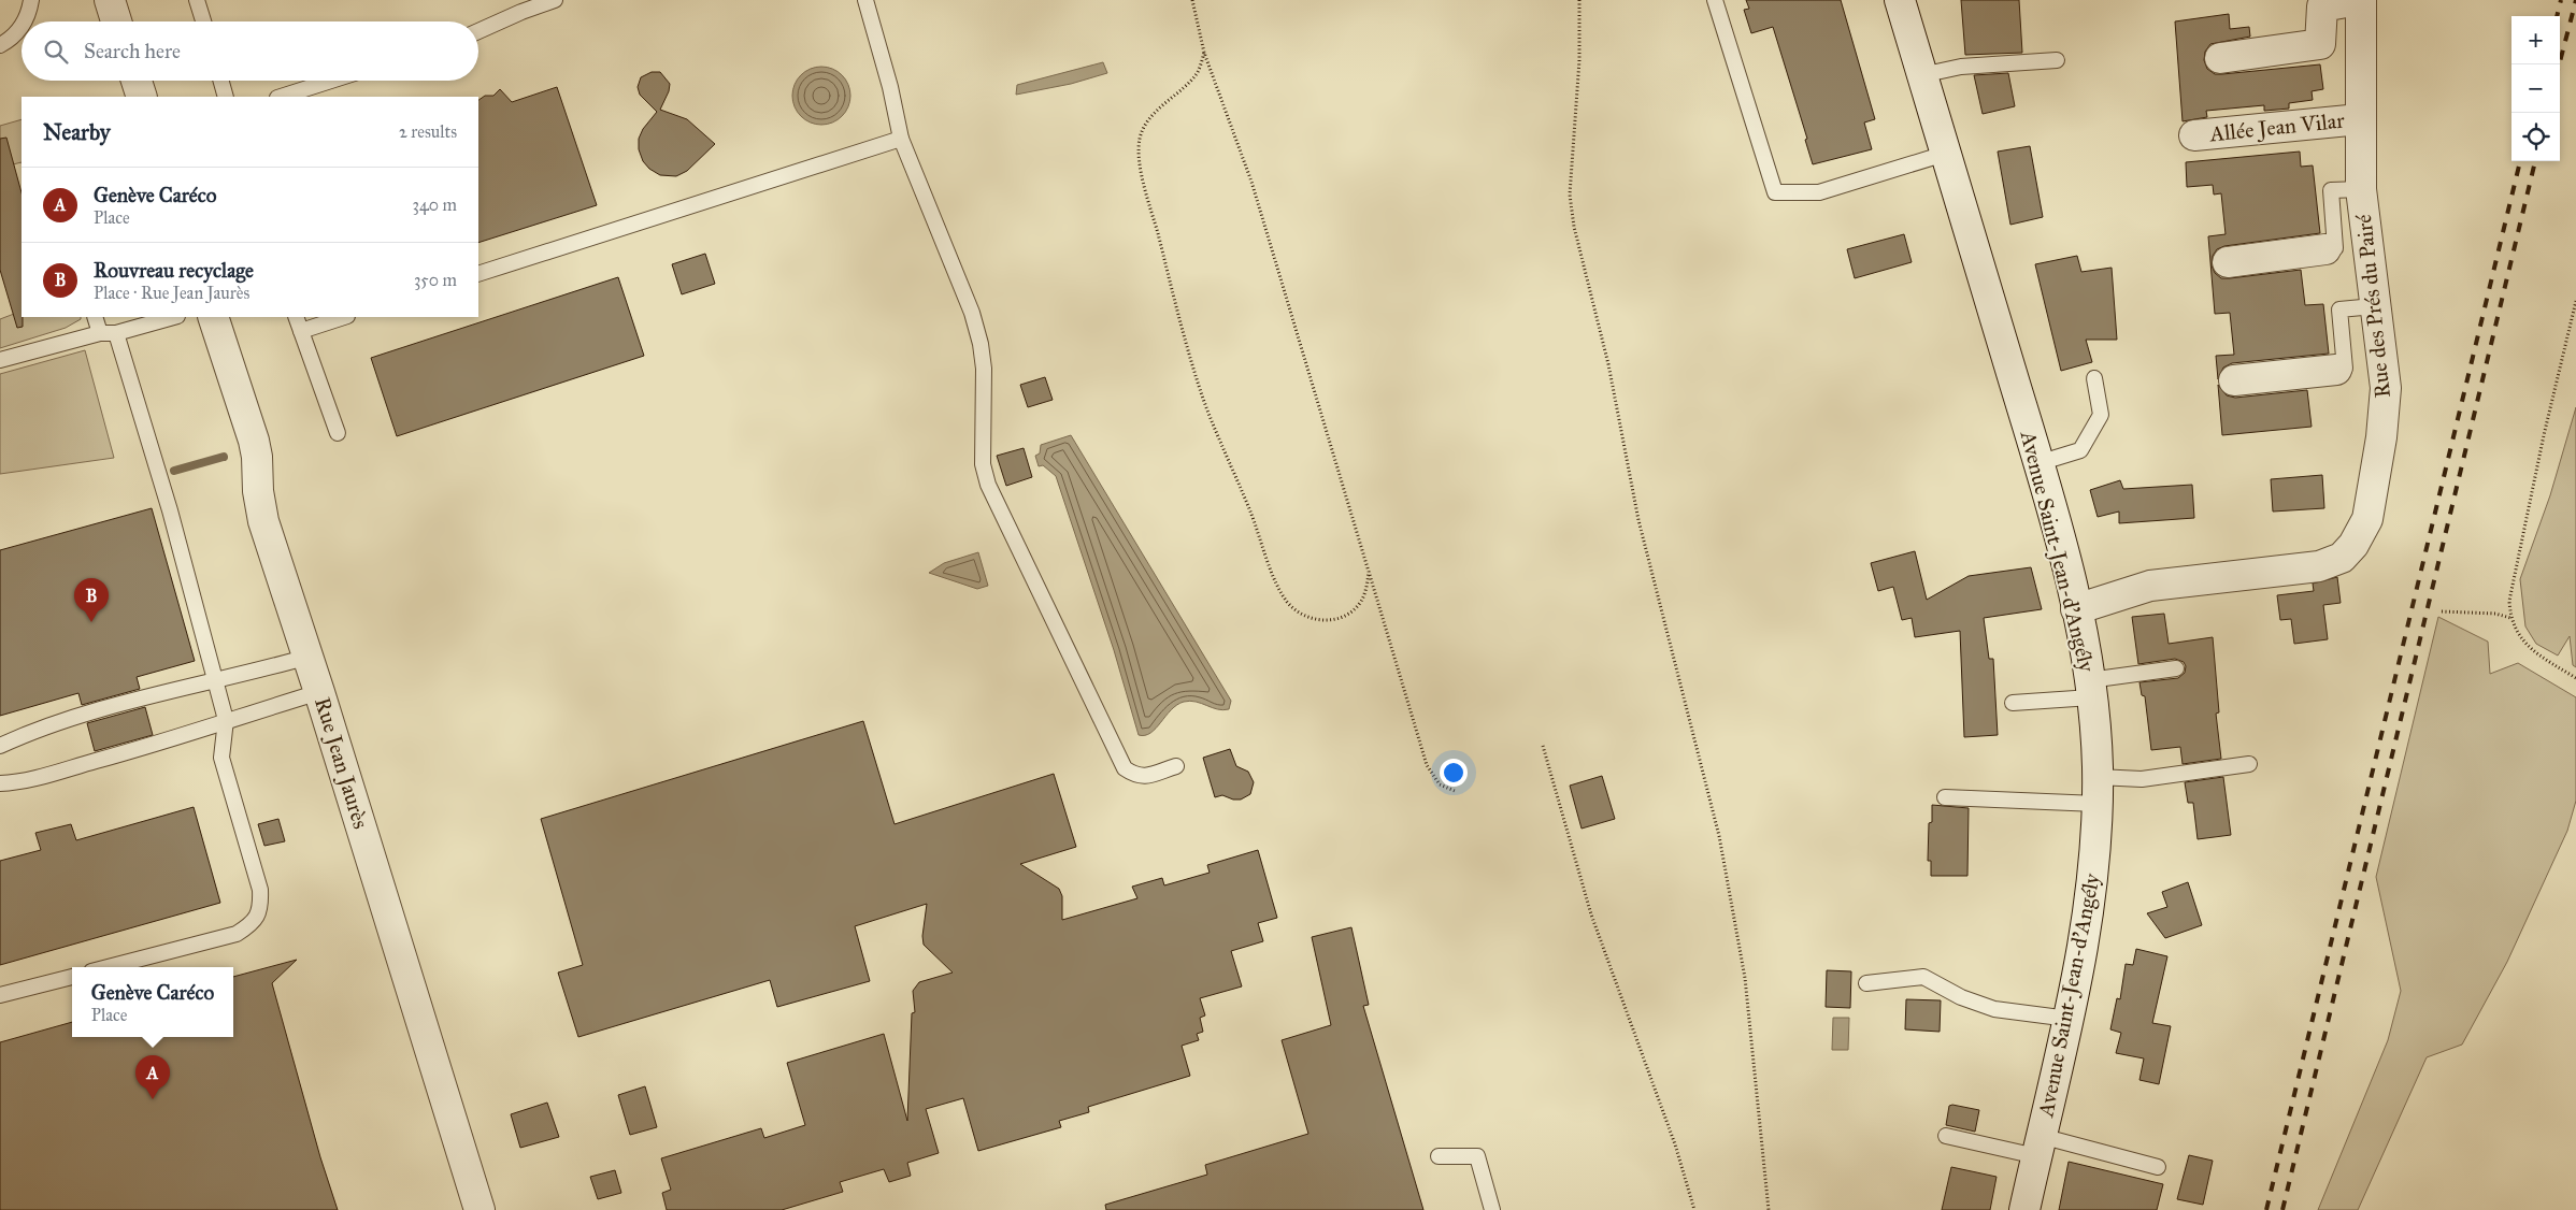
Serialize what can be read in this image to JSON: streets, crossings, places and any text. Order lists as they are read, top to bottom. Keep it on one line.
{"streets":{"street":["Allée Jean Vilar","Rue des Prés du Pairé","Avenue Saint-Jean-d'Angély","Rue Jean Jaurès"]},"crossings":[["Allée Jean Vilar","Rue des Prés du Pairé"],["Rue des Prés du Pairé","Avenue Saint-Jean-d'Angély"]],"page":{"map_buttons":["+","−"],"search":"Search here","heading":["Nearby","2 results"],"list":[{"mark":"A","name":"Genève Caréco","note":"Place","value":"340 m"},{"mark":"B","name":"Rouvreau recyclage","note":"Place · Rue Jean Jaurès","value":"350 m"}],"pins":["B","A"],"popup":["Genève Caréco","Place"]}}
